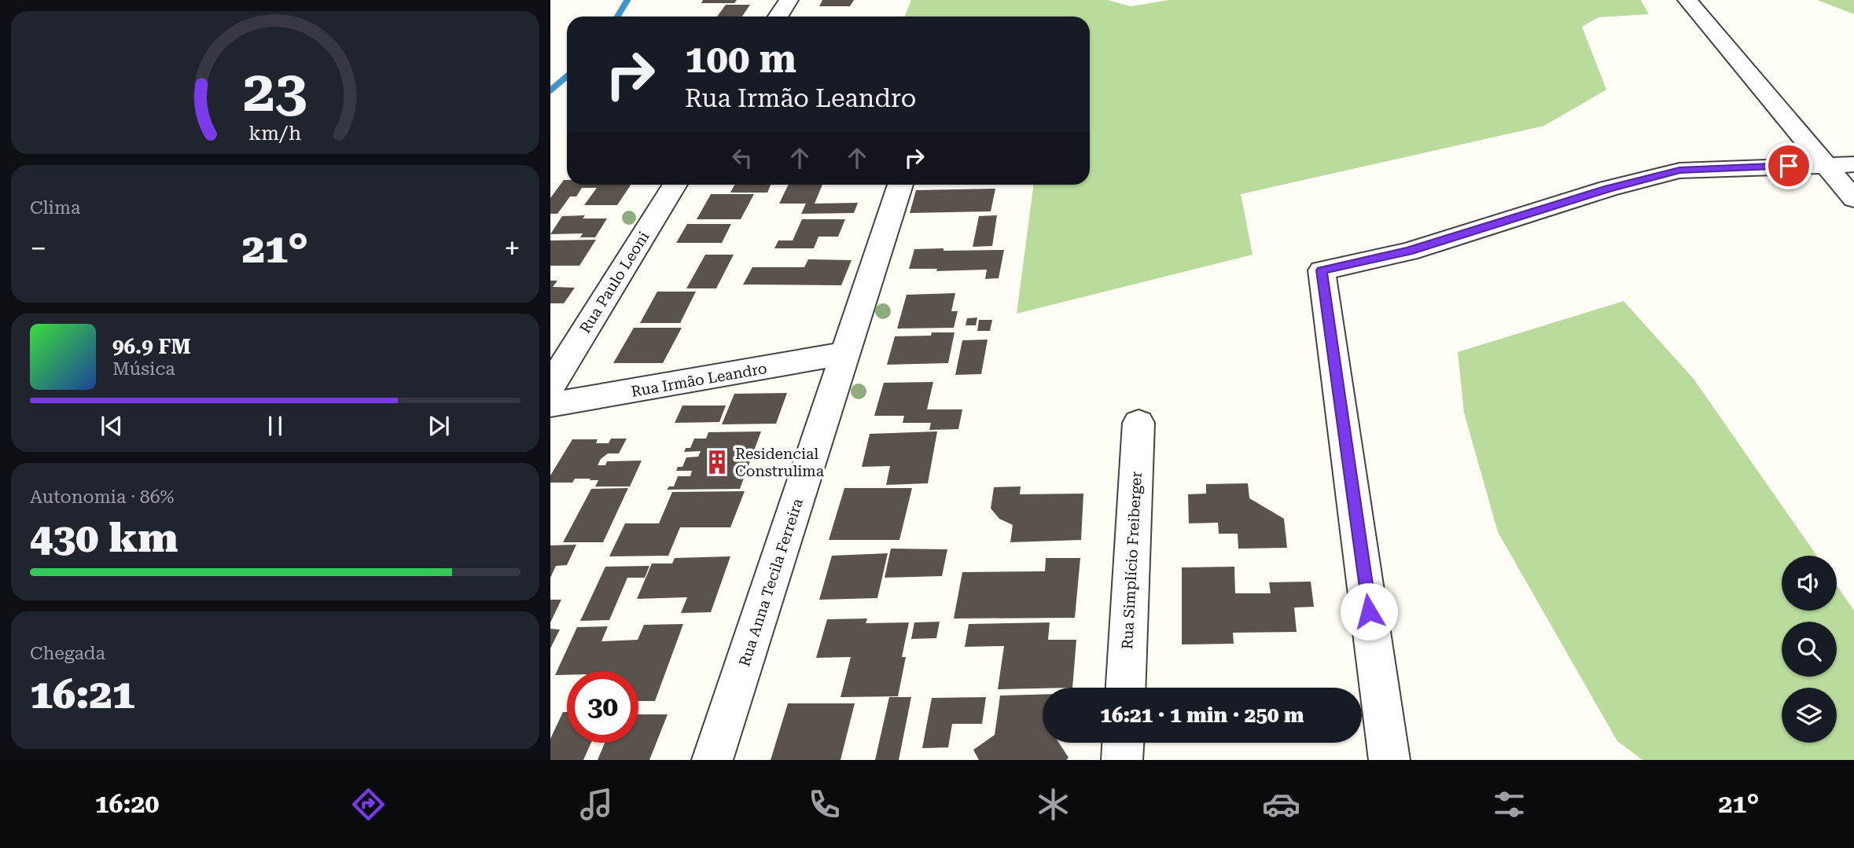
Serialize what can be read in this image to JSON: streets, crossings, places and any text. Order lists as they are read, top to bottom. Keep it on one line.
{"streets":{"street":["Rua Paulo Leoni","Rua Irmão Leandro","Rua Simplício Freiberger","Rua Anna Tecila Ferreira"]},"crossings":[["Rua Irmão Leandro","Rua Anna Tecila Ferreira"]],"places":{"building":["Residencial Construlima"]},"page":{"turn":["100 m","Rua Irmão Leandro"],"tile":["Clima",["Autonomia · 86%","430 km"],["Chegada","16:21"]],"heat":["−","21°","+"],"song":["96.9 FM","Música"],"limit":"30","trip":"16:21 · 1 min · 250 m","tabs":["16:20","21°"],"gauge":["23","km/h"]}}
